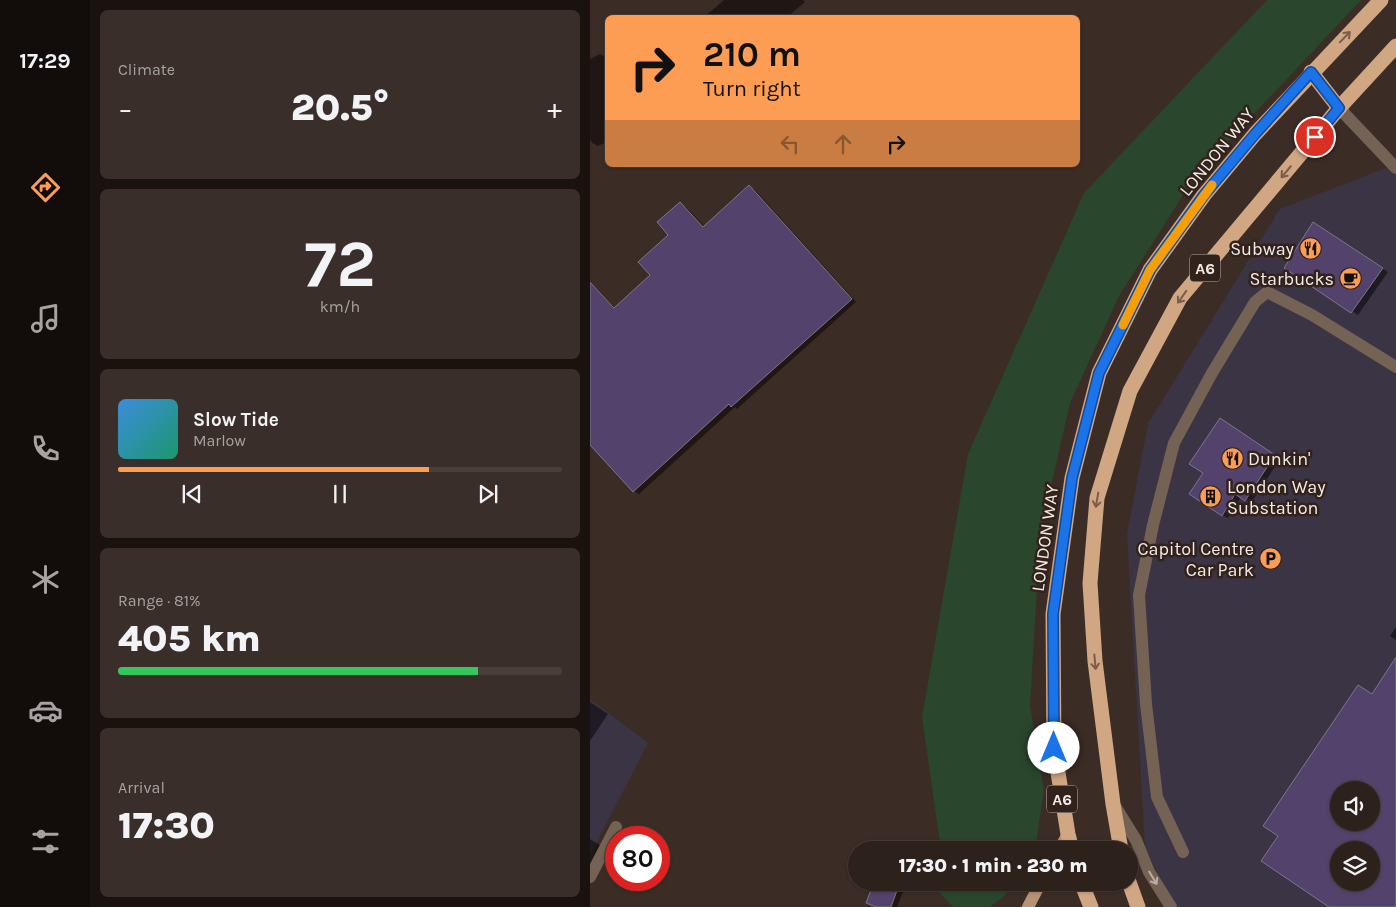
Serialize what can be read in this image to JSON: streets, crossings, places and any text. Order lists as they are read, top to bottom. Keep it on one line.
{"streets":{"highway":["LONDON WAY","A6"]},"places":{"restaurant":["Subway","Dunkin'"],"cafe":["Starbucks"],"building":["London Way Substation"],"parking":["Capitol Centre Car Park"]},"page":{"tabs":"17:29","tile":["Climate",["72","km/h"],["Range · 81%","405 km"],["Arrival","17:30"]],"turn":["210 m","Turn right"],"heat":["−","20.5°","+"],"song":["Slow Tide","Marlow"],"limit":"80","trip":"17:30 · 1 min · 230 m"}}
